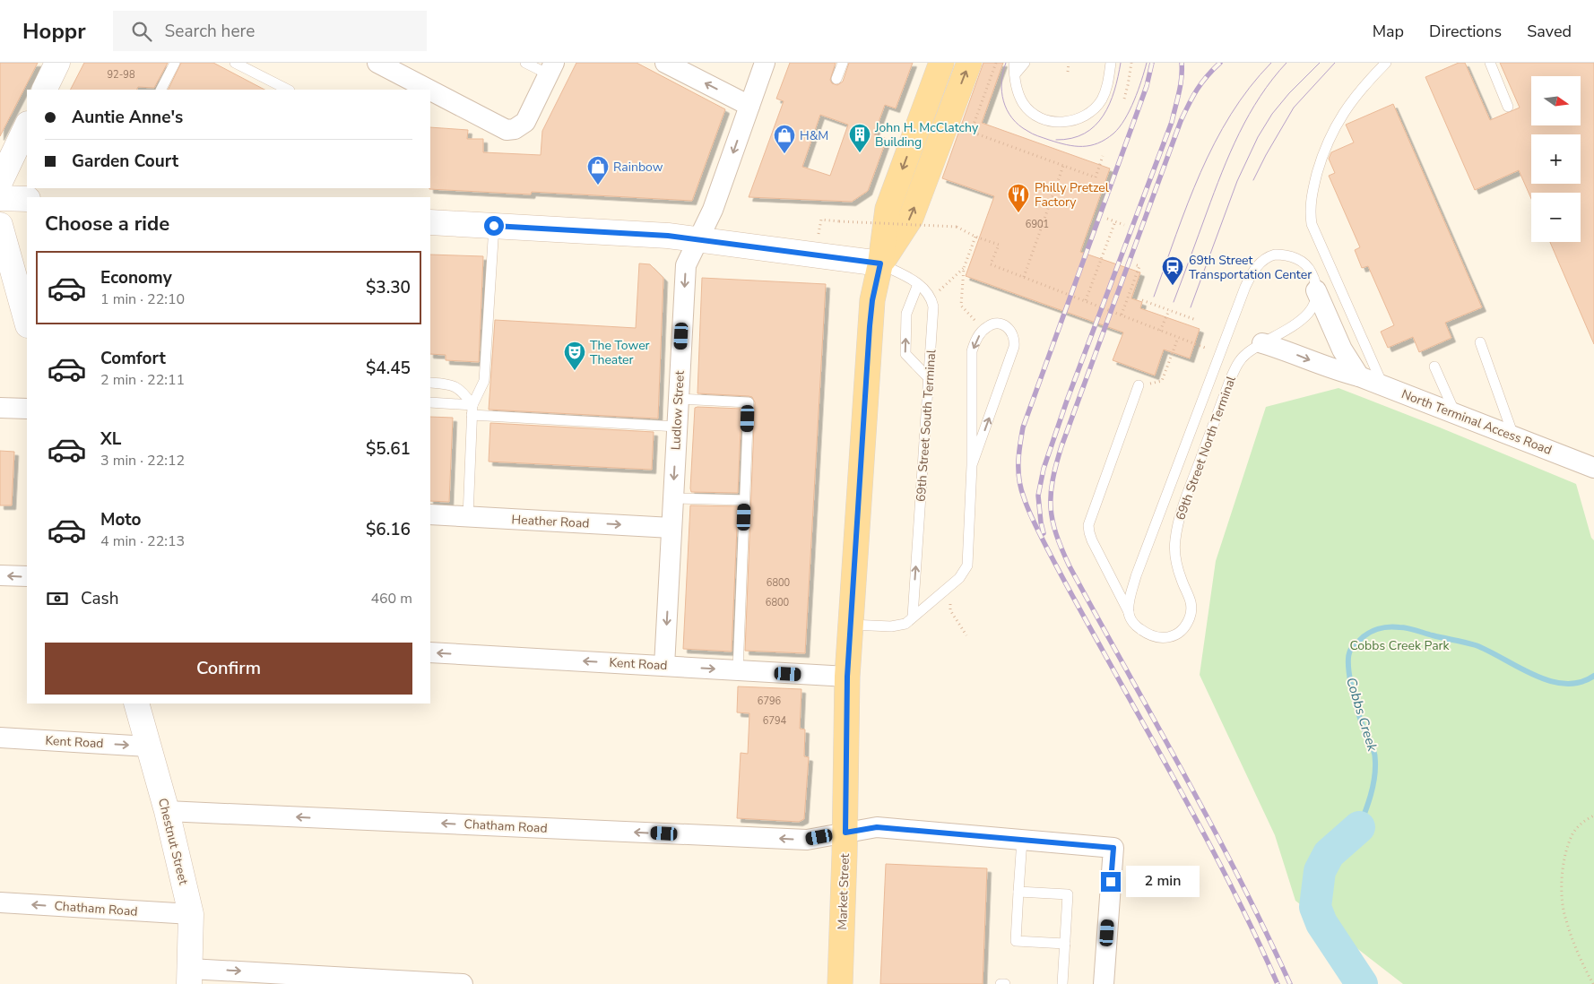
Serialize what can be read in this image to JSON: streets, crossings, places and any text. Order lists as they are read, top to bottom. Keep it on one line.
{"streets":{"main road":["Market Street"],"street":["Ludlow Street","North Terminal Access Road","Heather Road","Kent Road","Chatham Road","Chestnut Street"],"lane":["69th Street South Terminal","69th Street North Terminal"]},"crossings":[["Ludlow Street","Heather Road"],["Ludlow Street","Kent Road"],["North Terminal Access Road","69th Street North Terminal"],["Kent Road","Chestnut Street"],["Kent Road","Market Street"],["Chatham Road","Chestnut Street"],["Chatham Road","Market Street"]],"one_way":["Ludlow Street","Heather Road"],"water":["Cobbs Creek"],"parks":["Cobbs Creek Park"],"places":{"building":["John H. McClatchy Building"],"shop":["H&M","Rainbow"],"restaurant":["Philly Pretzel Factory"],"station":["69th Street Transportation Center"],"theatre":["The Tower Theater"]},"house_numbers":["92-98","6901","6800","6800","6796","6794"],"north":"right","page":{"header":"Hoppr","search":"Search here","nav":["Map","Directions","Saved"],"map_buttons":["+","−"],"banner":["Auntie Anne's","Garden Court"],"heading":"Choose a ride","list":[{"name":"Economy","note":"1 min · 22:10","value":"$3.30"},{"name":"Comfort","note":"2 min · 22:11","value":"$4.45"},{"name":"XL","note":"3 min · 22:12","value":"$5.61"},{"name":"Moto","note":"4 min · 22:13","value":"$6.16"}],"pay":["Cash","460 m"],"buttons":"Confirm","bubble":"2 min"}}
